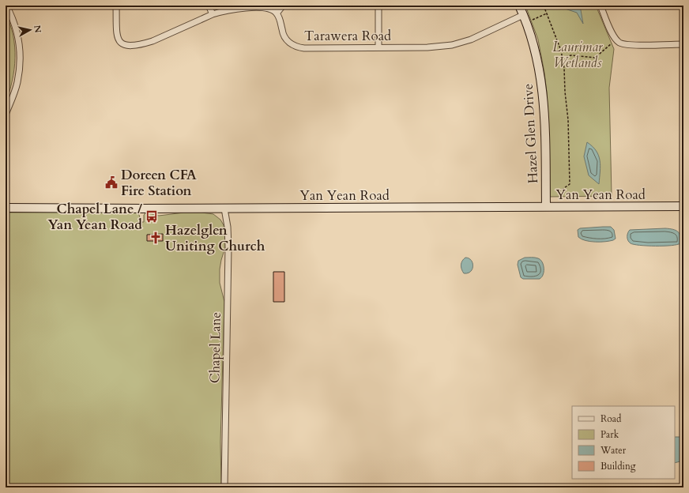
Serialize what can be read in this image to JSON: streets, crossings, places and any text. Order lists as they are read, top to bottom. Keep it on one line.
{"streets":{"main road":["Hazel Glen Drive","Yan Yean Road"],"street":["Tarawera Road","Chapel Lane"]},"crossings":[["Tarawera Road","Hazel Glen Drive"],["Hazel Glen Drive","Yan Yean Road"],["Yan Yean Road","Chapel Lane"]],"parks":["Laurimar Wetlands"],"places":{"public building":["Doreen CFA Fire Station"],"bus stop":["Chapel Lane / Yan Yean Road"],"church":["Hazelglen Uniting Church"]},"legend":["Road","Park","Water","Building"],"north":"right"}
